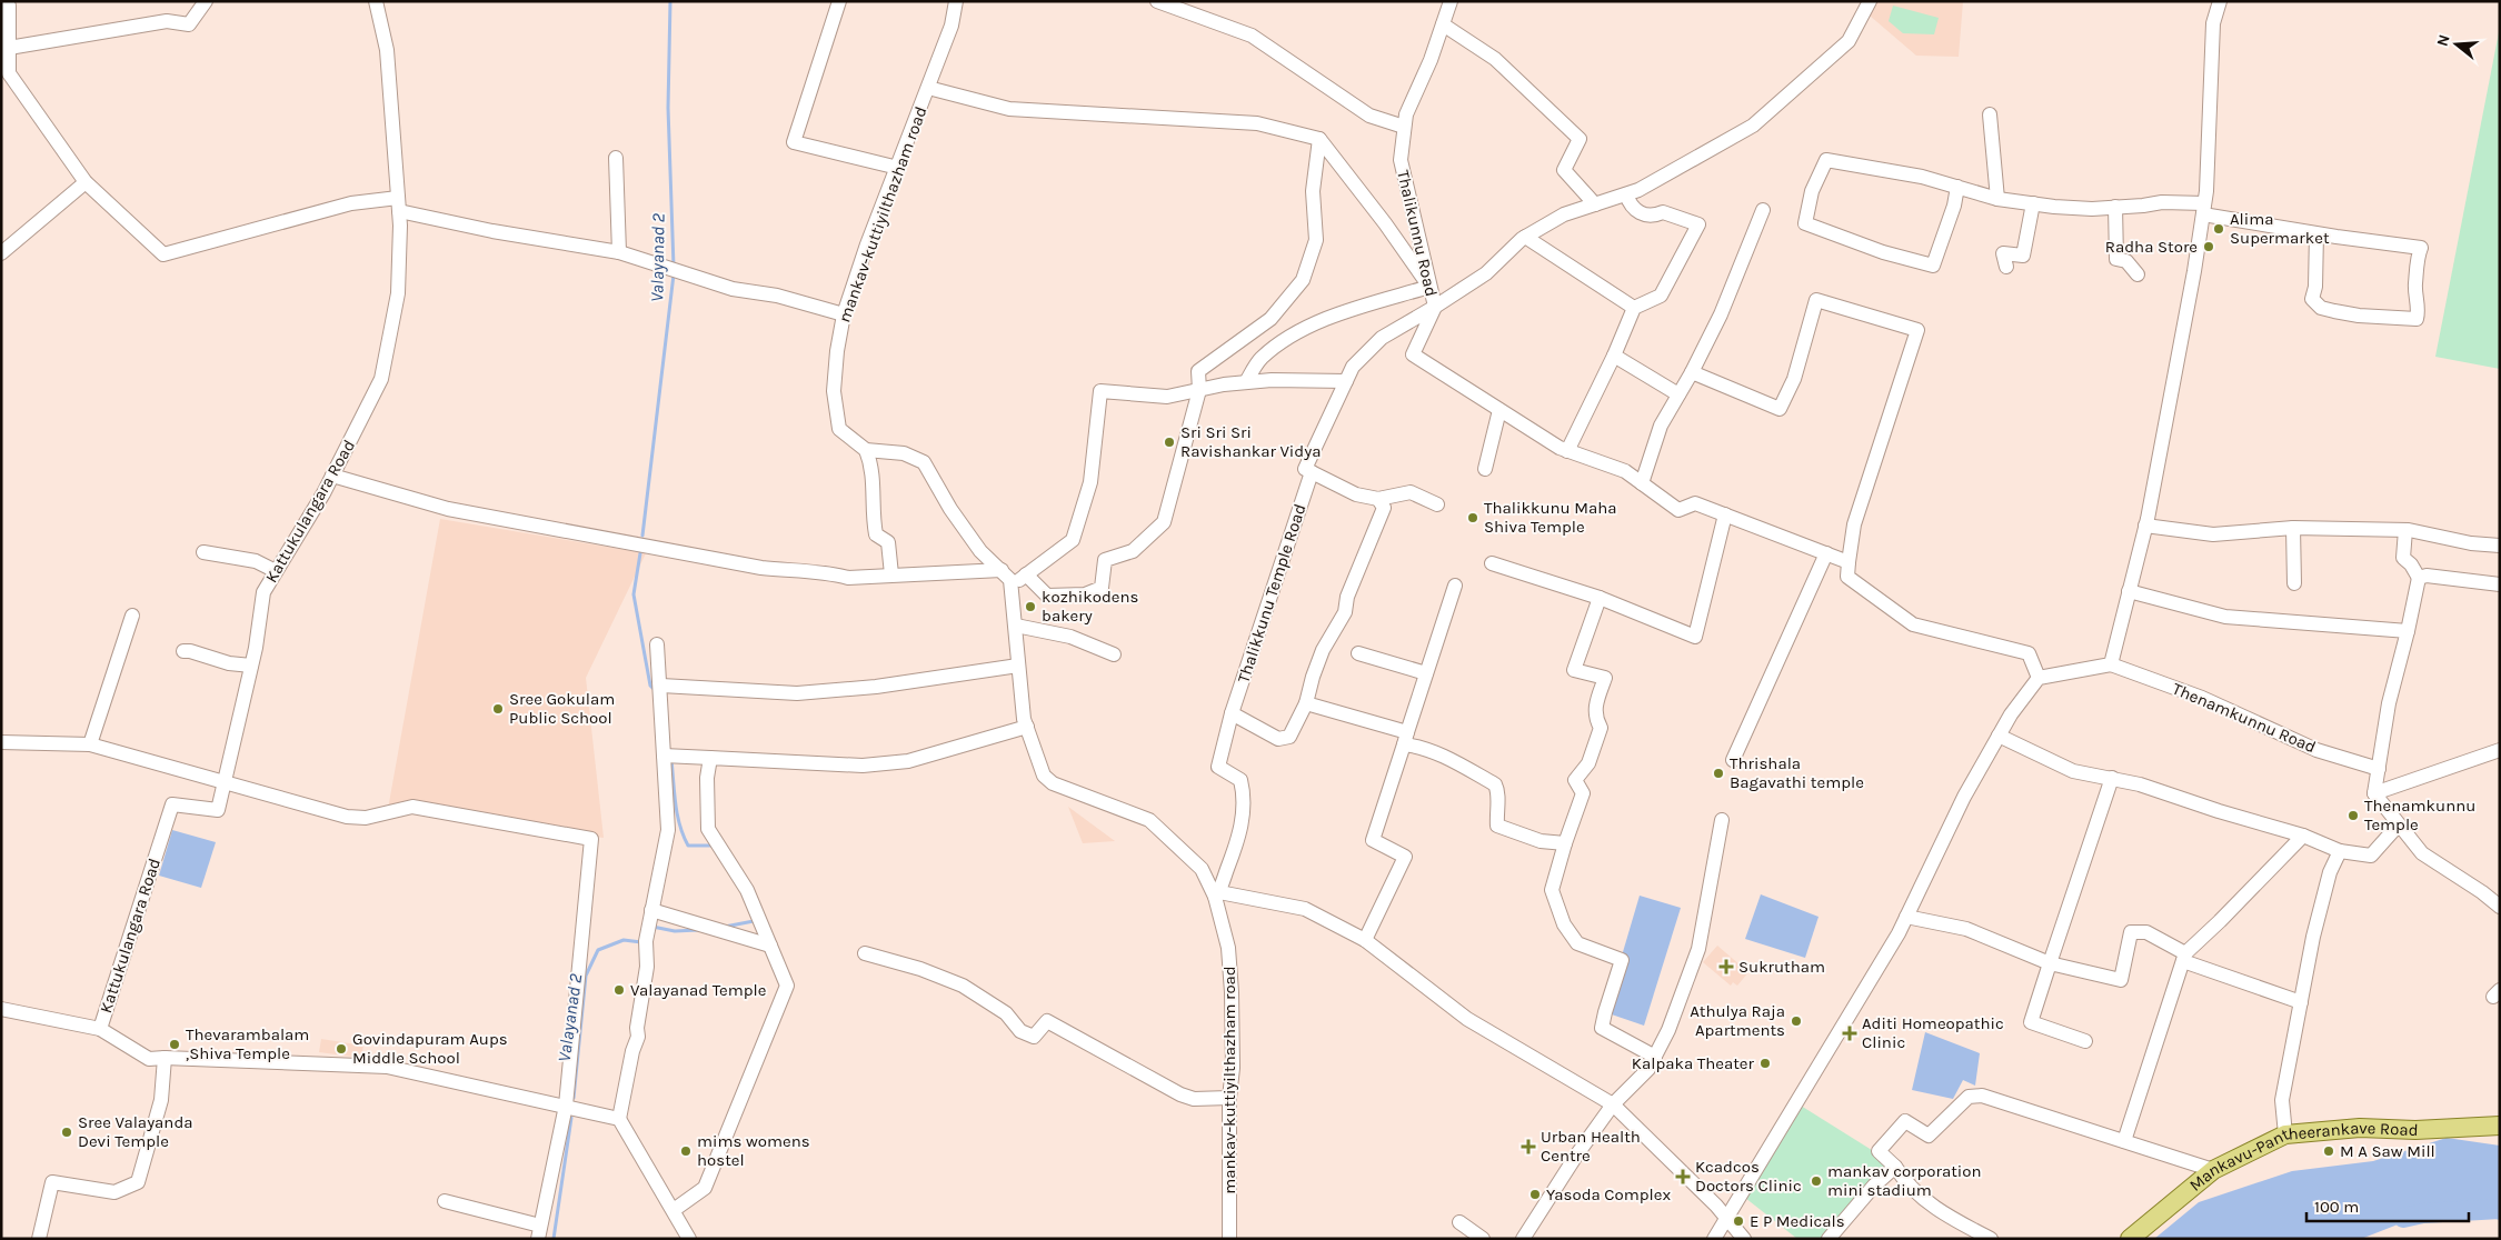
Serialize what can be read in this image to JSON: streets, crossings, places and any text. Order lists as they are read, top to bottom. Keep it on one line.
{"streets":{"main road":["Mankavu-Pantheerankave Road"],"street":["mankav-kuttiyilthazham road","Thalikunnu Road","Kattukulangara Road","Thalikkunu Temple Road","Thenamkunnu Road"]},"water":["Valayanad 2"],"places":{"other":["Alima Supermarket","Radha Store","Sri Sri Sri Ravishankar Vidya","Thalikkunu Maha Shiva Temple","kozhikodens bakery","Sree Gokulam Public School","Thrishala Bagavathi temple","Thenamkunnu Temple","Valayanad Temple","Athulya Raja Apartments","Thevarambalam ,Shiva Temple","Govindapuram Aups Middle School","Kalpaka Theater","Sree Valayanda Devi Temple","mims womens hostel","M A Saw Mill","mankav corporation mini stadium","Yasoda Complex","E P Medicals"],"health":["Sukrutham","Aditi Homeopathic Clinic","Urban Health Centre","Kcadcos Doctors Clinic"]},"scale_bar":"100 m","north":"left"}
